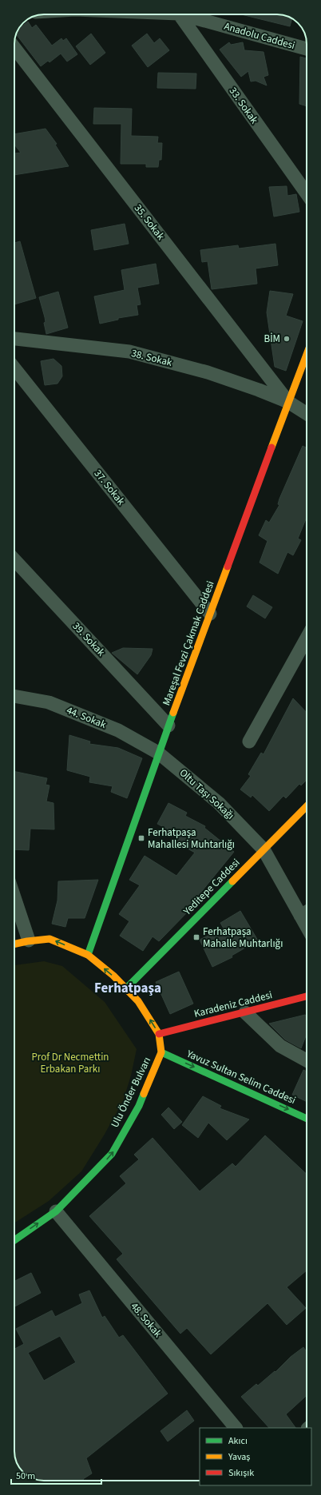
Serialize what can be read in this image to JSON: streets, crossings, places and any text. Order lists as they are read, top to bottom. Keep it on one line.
{"streets":{"street":["Anadolu Caddesi","33. Sokak","35. Sokak","38. Sokak","37. Sokak","39. Sokak","Mareşal Fevzi Çakmak Caddesi","44. Sokak","Oltu Taşı Sokağı","Yeditepe Caddesi","Karadeniz Caddesi","Yavuz Sultan Selim Caddesi","Ulu Önder Bulvarı","48. Sokak"]},"crossings":[["35. Sokak","38. Sokak"],["35. Sokak","Mareşal Fevzi Çakmak Caddesi"],["38. Sokak","Mareşal Fevzi Çakmak Caddesi"],["37. Sokak","Mareşal Fevzi Çakmak Caddesi"],["39. Sokak","Mareşal Fevzi Çakmak Caddesi"],["Mareşal Fevzi Çakmak Caddesi","44. Sokak"],["Mareşal Fevzi Çakmak Caddesi","Oltu Taşı Sokağı"],["Mareşal Fevzi Çakmak Caddesi","Ulu Önder Bulvarı"],["44. Sokak","Oltu Taşı Sokağı"],["Oltu Taşı Sokağı","Yeditepe Caddesi"],["Yeditepe Caddesi","Ulu Önder Bulvarı"],["Karadeniz Caddesi","Ulu Önder Bulvarı"],["Yavuz Sultan Selim Caddesi","Ulu Önder Bulvarı"],["Ulu Önder Bulvarı","48. Sokak"]],"districts":["Ferhatpaşa"],"parks":["Prof Dr Necmettin Erbakan Parkı"],"places":{"other":["BİM"],"transit":["Ferhatpaşa Mahallesi Muhtarlığı","Ferhatpaşa Mahalle Muhtarlığı"]},"legend":["Akıcı","Yavaş","Sıkışık"],"scale_bar":"50 m"}
